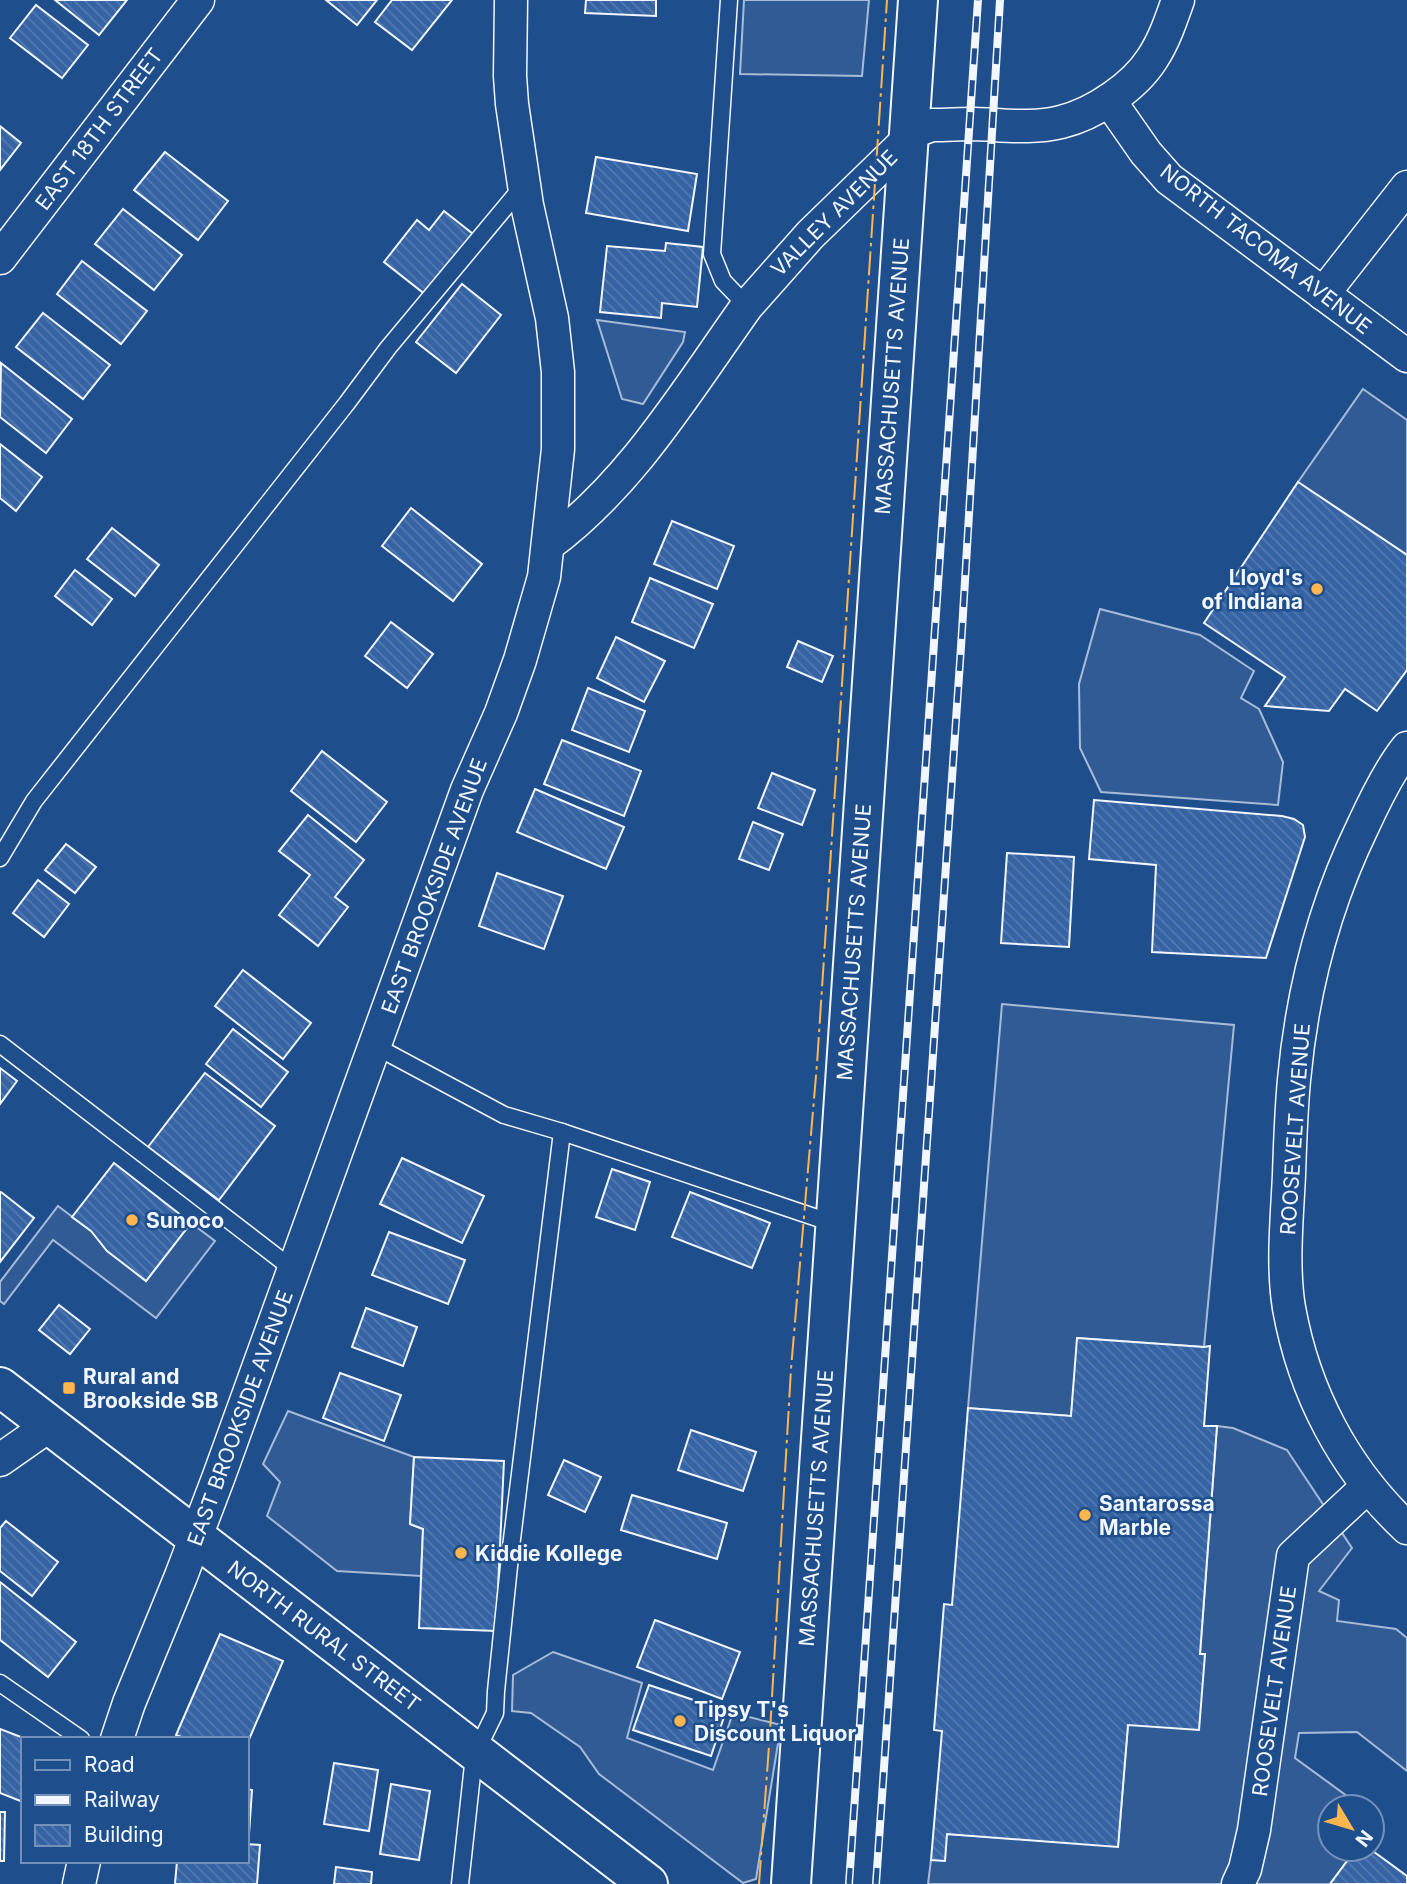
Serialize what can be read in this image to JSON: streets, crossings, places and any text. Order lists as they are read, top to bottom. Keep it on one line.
{"streets":{"street":["EAST 18TH STREET","VALLEY AVENUE","NORTH TACOMA AVENUE","MASSACHUSETTS AVENUE","EAST BROOKSIDE AVENUE","ROOSEVELT AVENUE","NORTH RURAL STREET"]},"crossings":[["VALLEY AVENUE","NORTH TACOMA AVENUE"],["VALLEY AVENUE","MASSACHUSETTS AVENUE"],["VALLEY AVENUE","EAST BROOKSIDE AVENUE"],["EAST BROOKSIDE AVENUE","NORTH RURAL STREET"]],"places":{"other":["Lloyd's of Indiana","Sunoco","Santarossa Marble","Kiddie Kollege","Tipsy T's Discount Liquor"],"transit":["Rural and Brookside SB"]},"legend":["Road","Railway","Building"],"north":"bottom right"}
